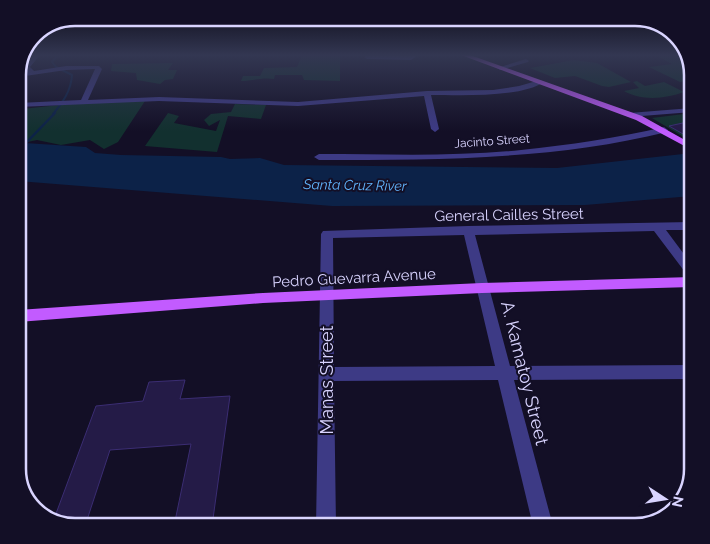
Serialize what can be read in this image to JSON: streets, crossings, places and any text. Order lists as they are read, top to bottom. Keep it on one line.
{"streets":{"main road":["Pedro Guevarra Avenue"],"street":["Jacinto Street","General Cailles Street","A. Kamatoy Street","Manas Street"]},"crossings":[["General Cailles Street","A. Kamatoy Street"],["General Cailles Street","Manas Street"],["Pedro Guevarra Avenue","A. Kamatoy Street"],["Pedro Guevarra Avenue","Manas Street"]],"water":["Santa Cruz River"],"north":"right"}
